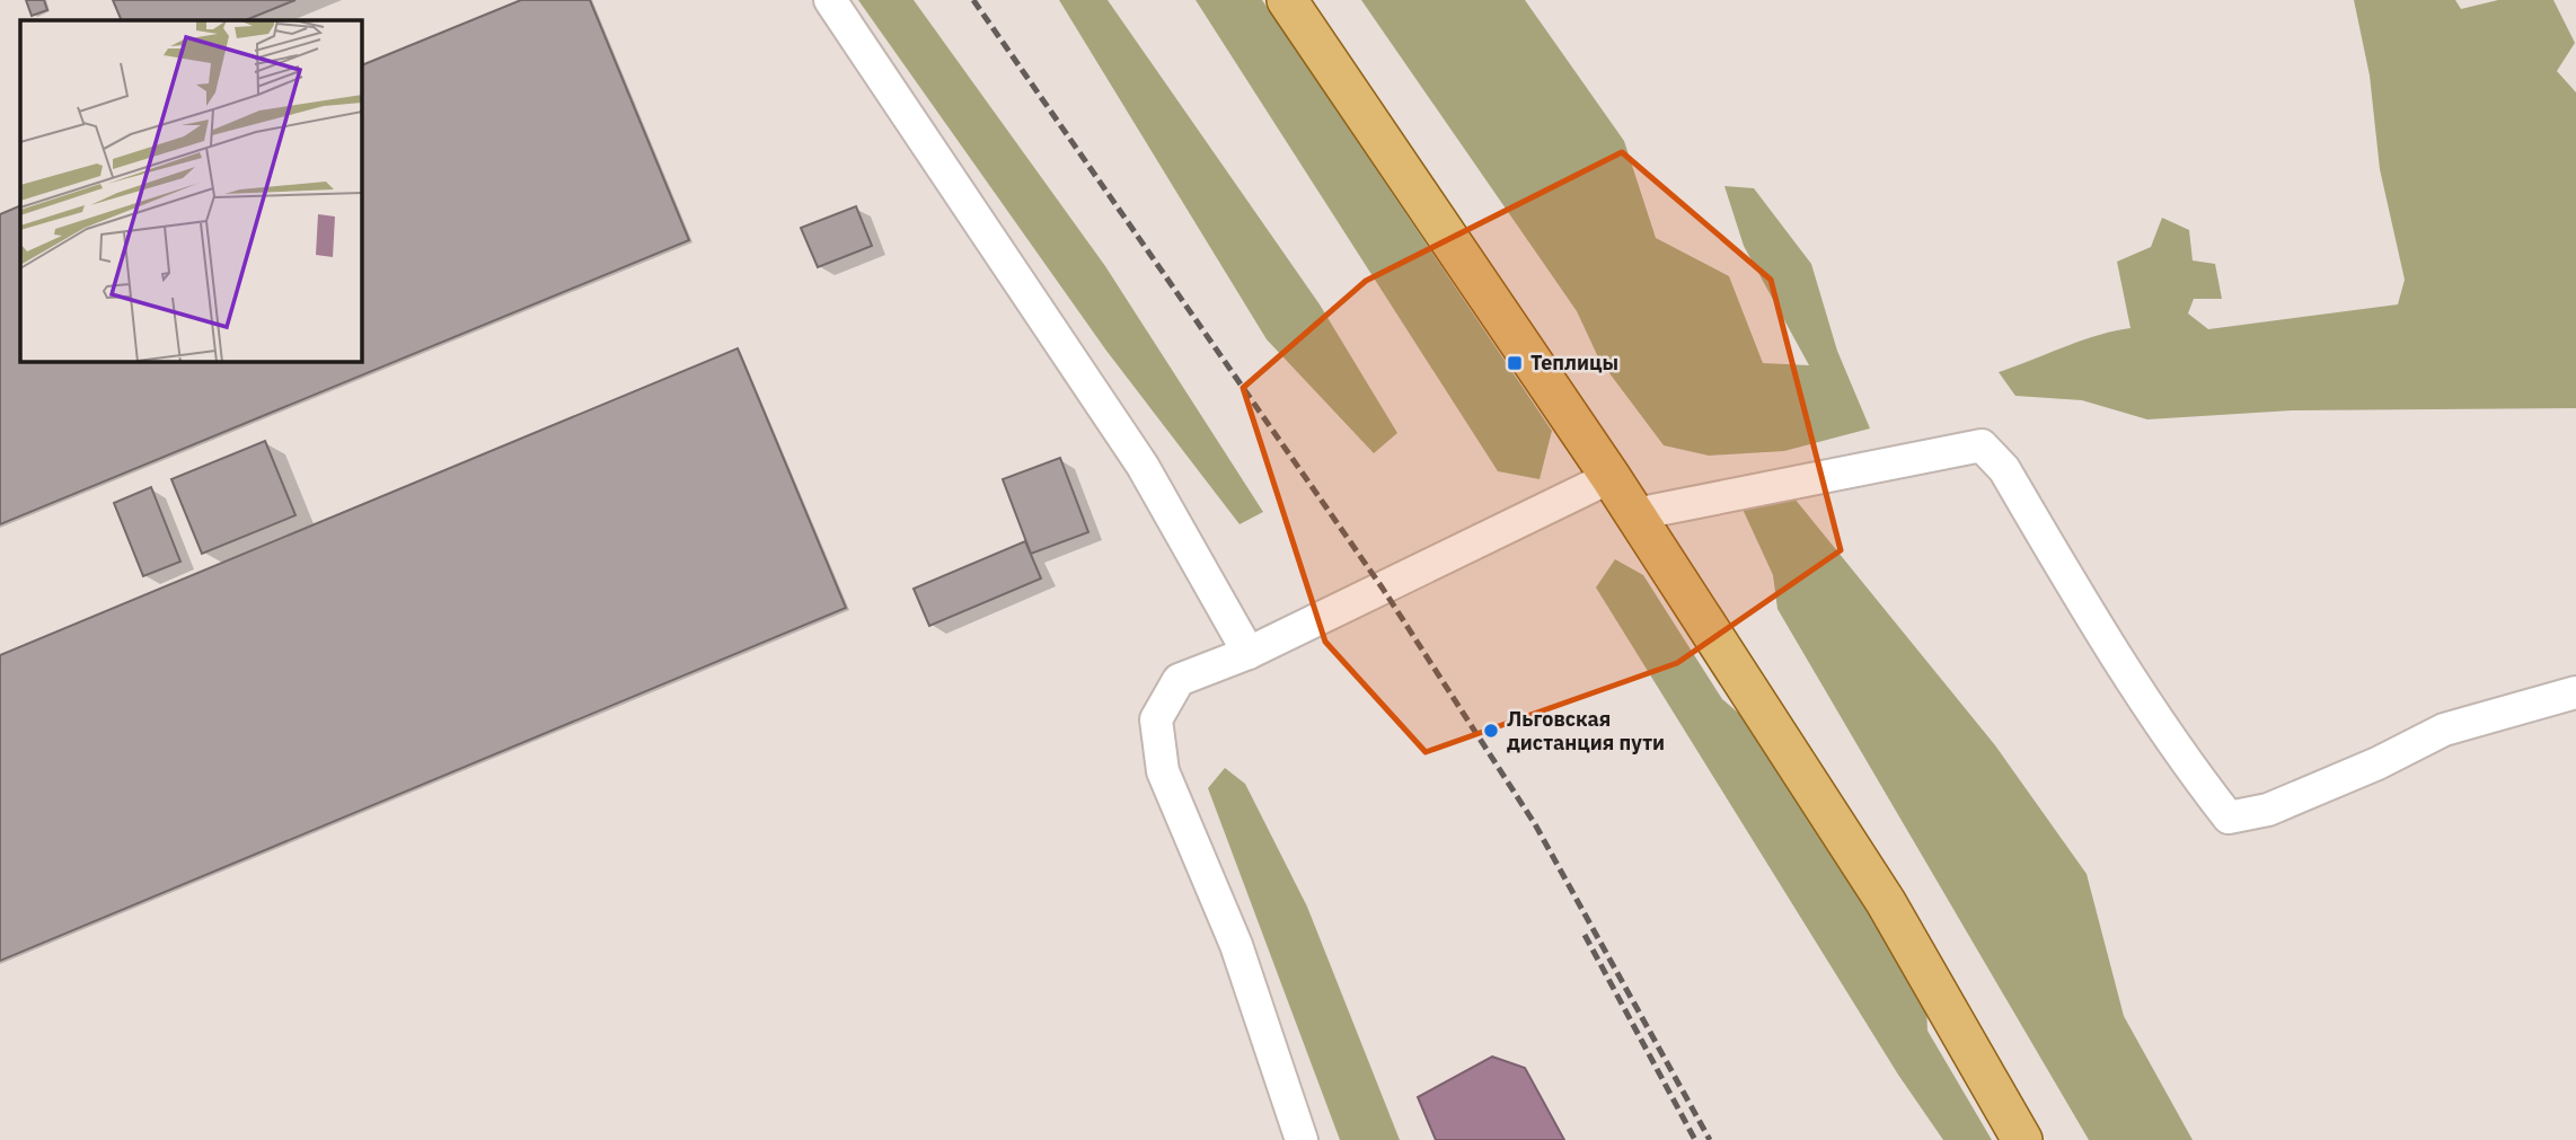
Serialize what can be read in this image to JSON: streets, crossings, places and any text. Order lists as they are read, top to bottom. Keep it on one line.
{"places":{"transit":["Теплицы"],"other":["Льговская дистанция пути"]}}
